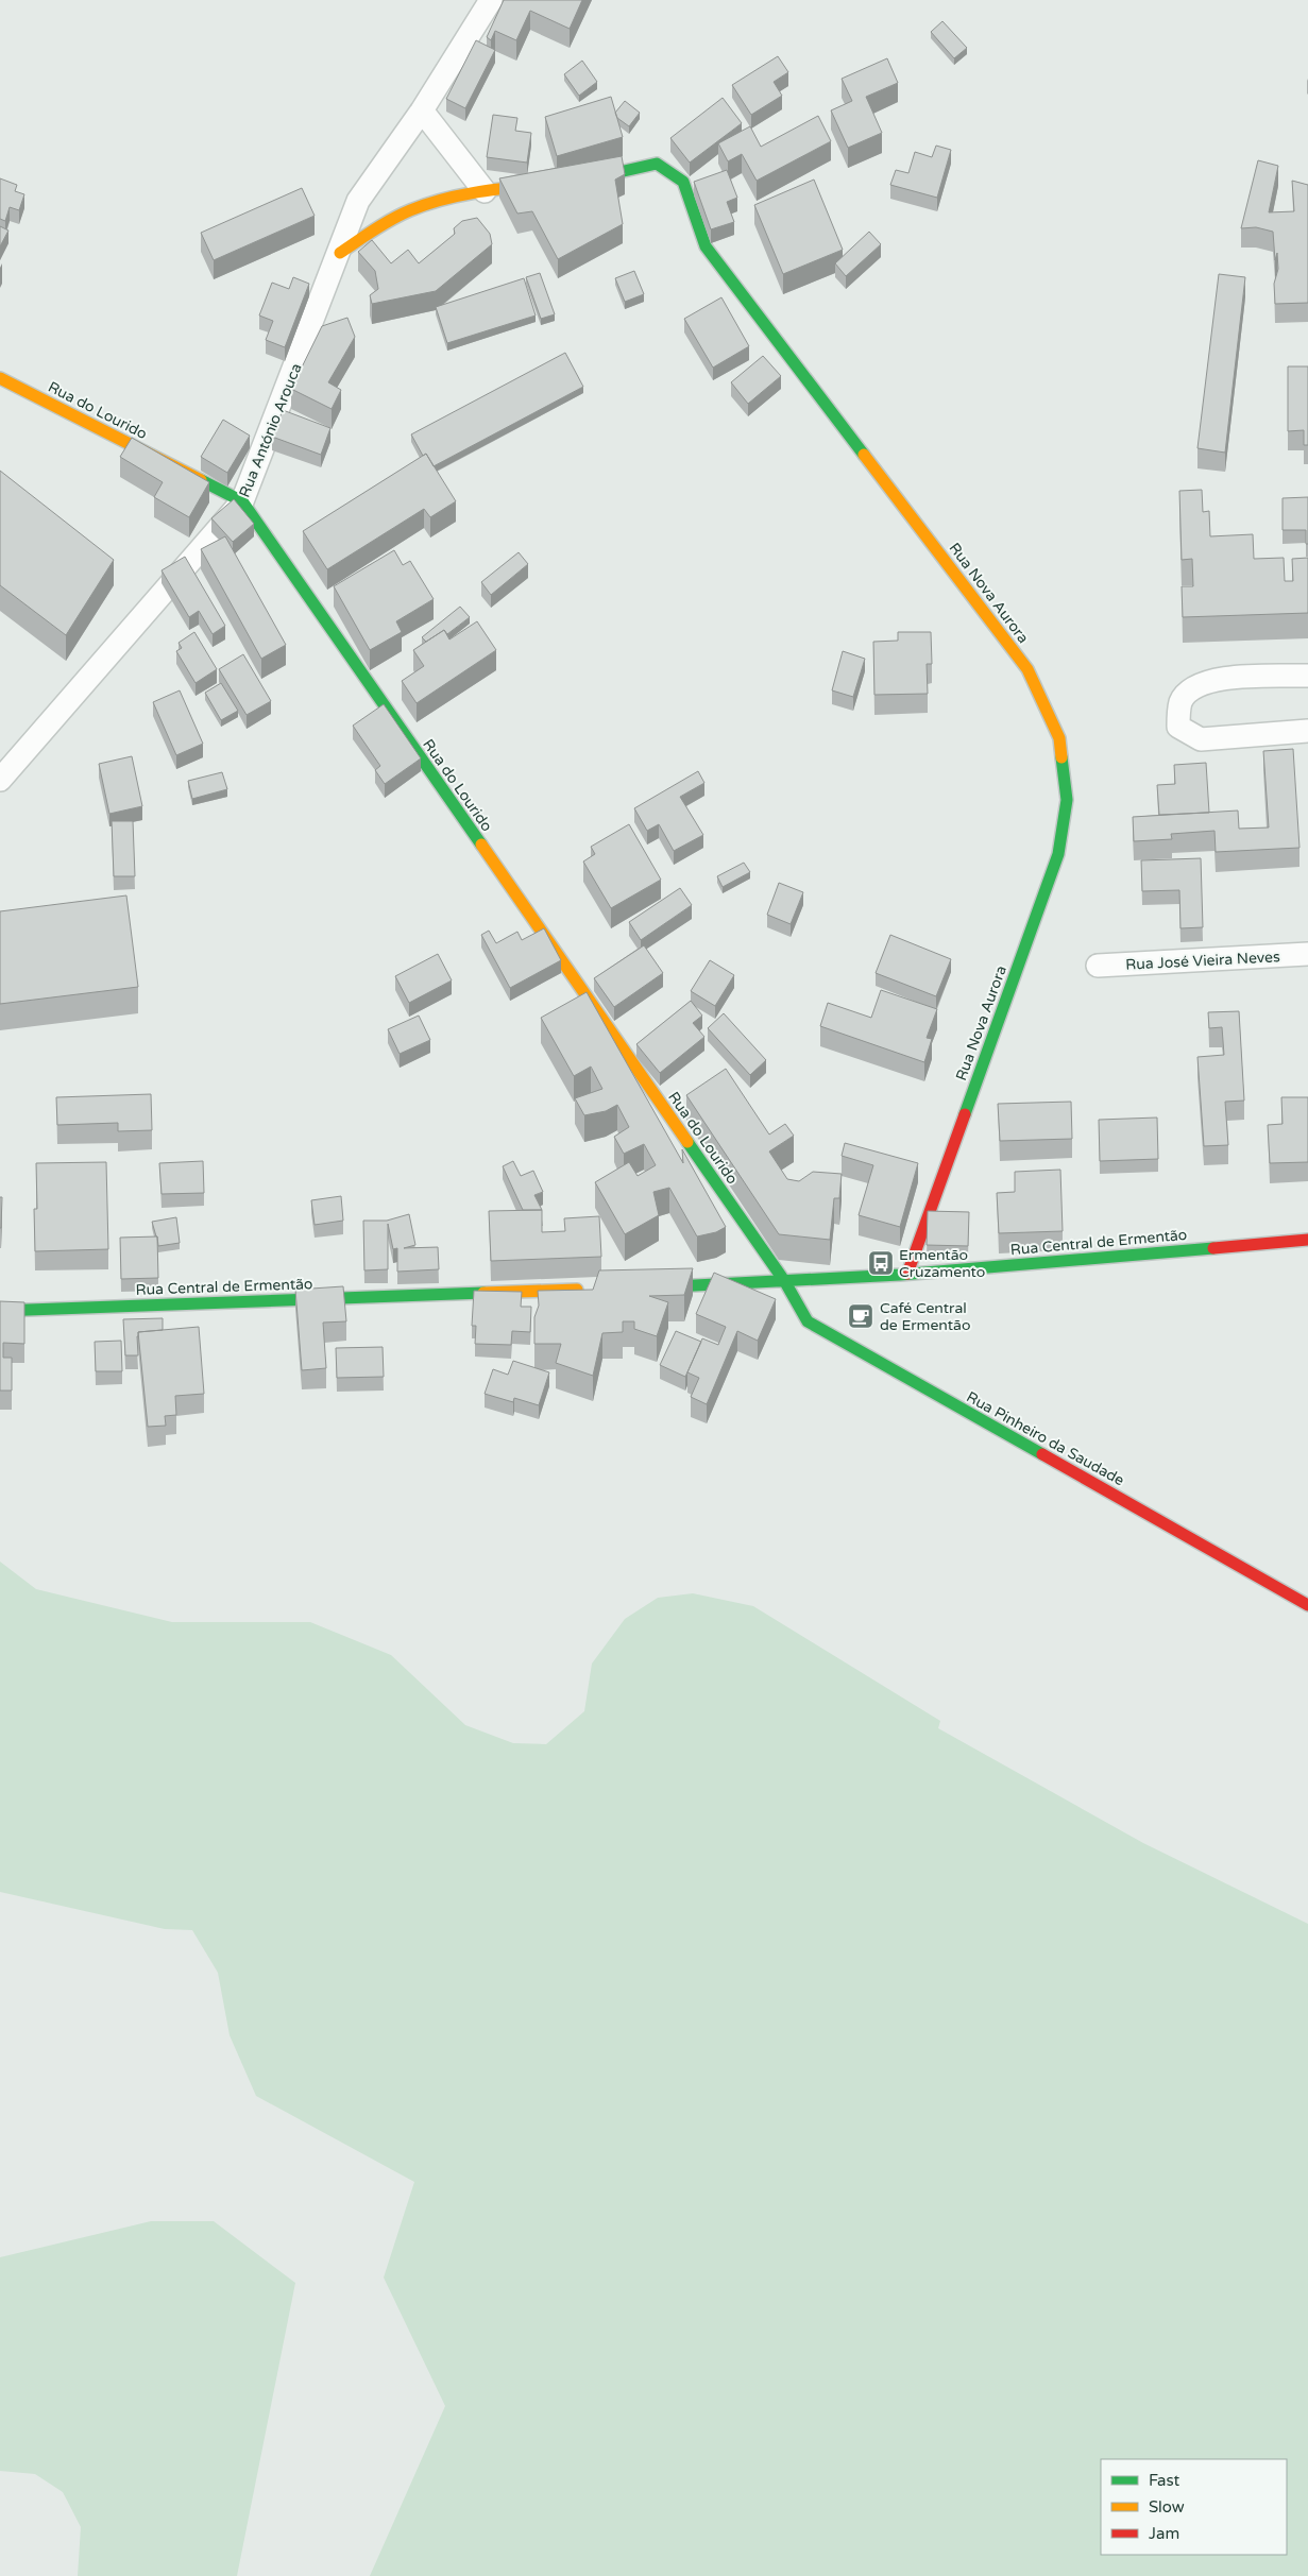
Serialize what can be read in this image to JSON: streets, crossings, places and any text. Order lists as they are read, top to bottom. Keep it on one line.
{"streets":{"street":["Rua do Lourido","Rua António Arouca","Rua Nova Aurora","Rua José Vieira Neves","Rua Central de Ermentão","Rua Pinheiro da Saudade"]},"crossings":[["Rua do Lourido","Rua António Arouca"],["Rua do Lourido","Rua Central de Ermentão"],["Rua do Lourido","Rua Pinheiro da Saudade"],["Rua Nova Aurora","Rua Central de Ermentão"],["Rua Central de Ermentão","Rua Pinheiro da Saudade"]],"places":{"bus stop":["Ermentão Cruzamento"],"cafe":["Café Central de Ermentão"]},"legend":["Fast","Slow","Jam"]}
